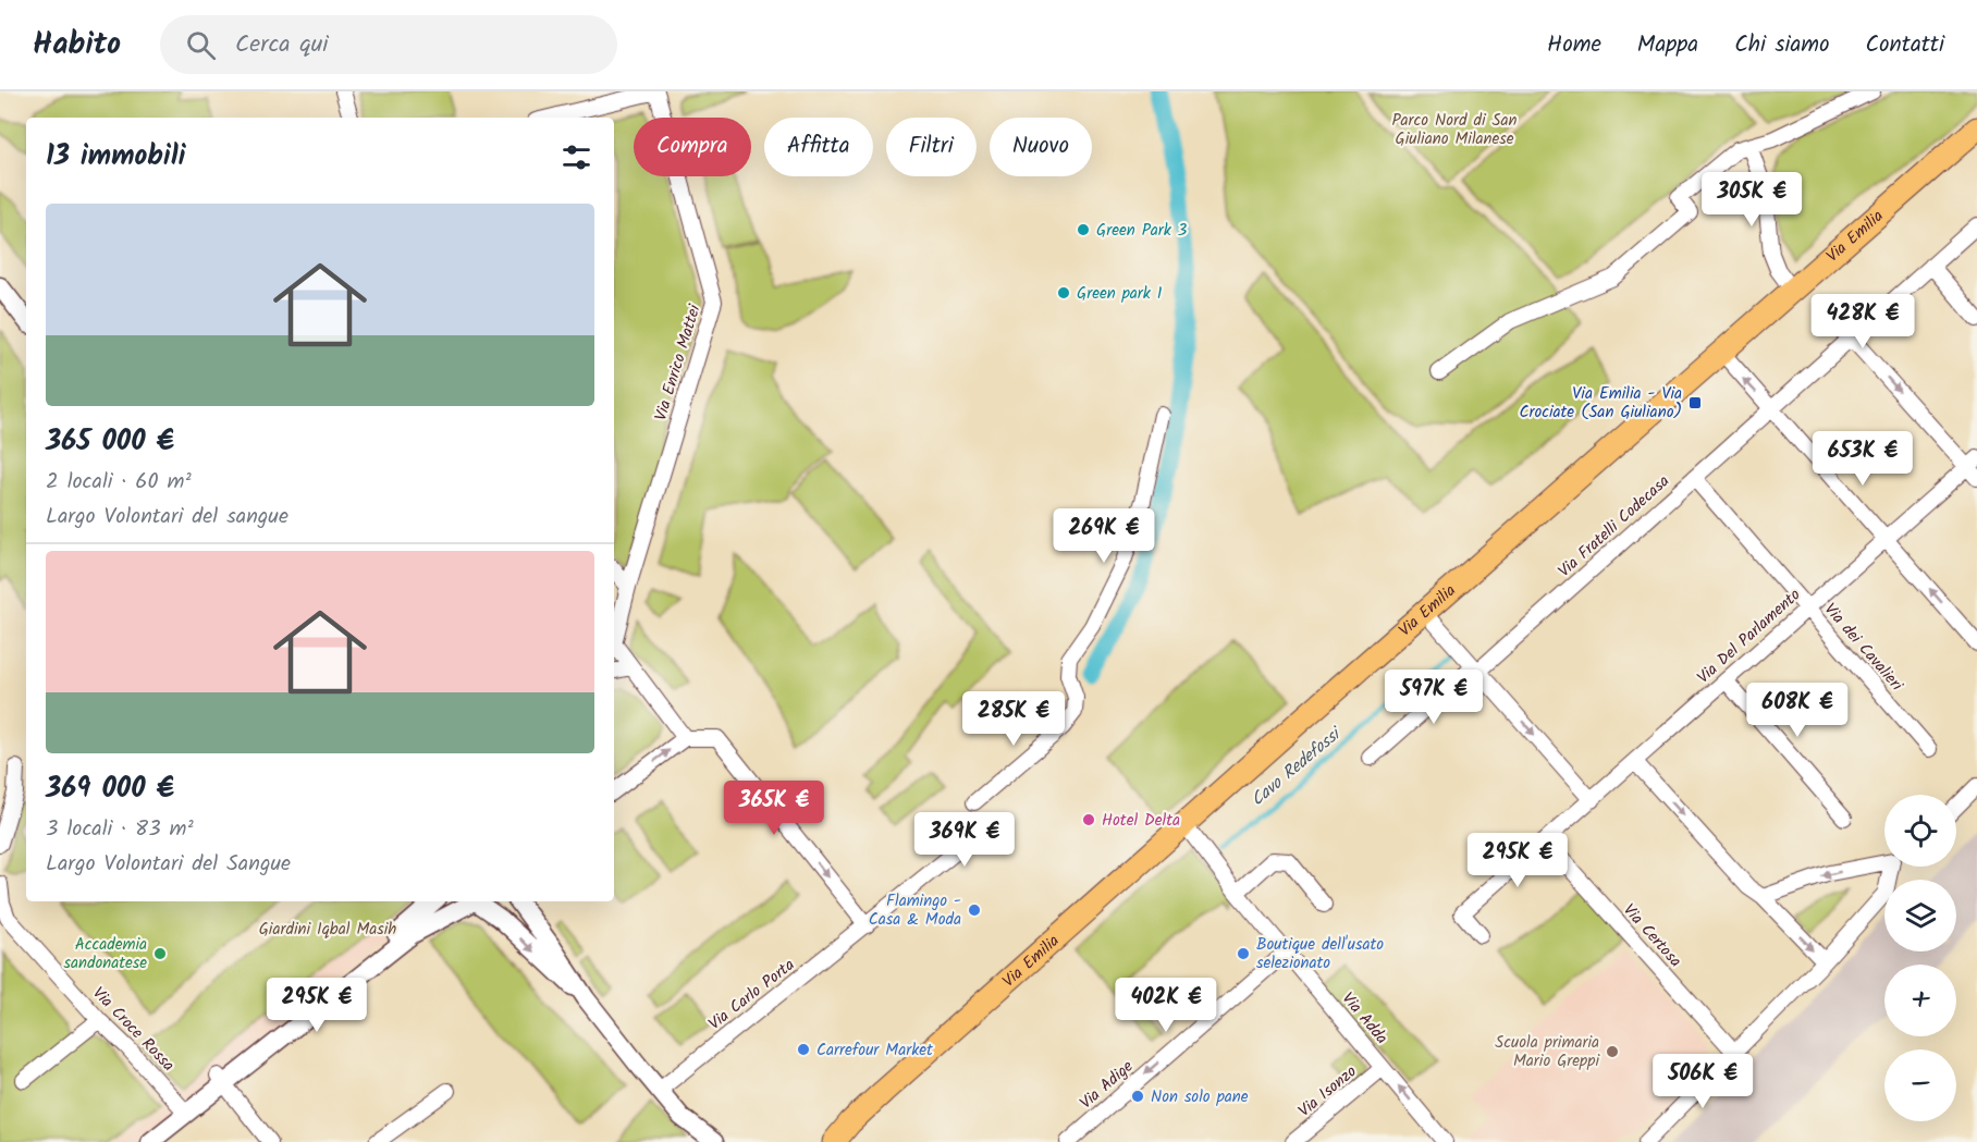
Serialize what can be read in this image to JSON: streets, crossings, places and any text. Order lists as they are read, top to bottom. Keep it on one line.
{"streets":{"main road":["Via Emilia"],"street":["Via Enrico Mattei","Via Fratelli Codecasa","Via Del Parlamento","Via dei Cavalieri","Via Certosa","Via Carlo Porta","Via Adda","Via Croce Rossa","Via Adige","Via Isonzo"]},"crossings":[["Via Emilia","Via Adda"],["Via Fratelli Codecasa","Via dei Cavalieri"],["Via Del Parlamento","Via dei Cavalieri"],["Via Del Parlamento","Via Certosa"],["Via Adda","Via Adige"],["Via Adda","Via Isonzo"]],"one_way":["Via Adige"],"water":["Cavo Redefossi"],"parks":["Parco Nord di San Giuliano Milanese","Giardini Iqbal Masih"],"places":{"other":["Green Park 3","Green park 1","Hotel Delta","Flamingo - Casa & Moda","Accademia sandonatese","Boutique dell'usato selezionato","Carrefour Market","Scuola primaria Mario Greppi","Non solo pane"],"transit":["Via Emilia - Via Crociate (San Giuliano)"]},"page":{"header":"Habito","search":"Cerca qui","nav":["Home","Mappa","Chi siamo","Contatti"],"chip":["Compra","Affitta","Filtri","Nuovo"],"heading":"13 immobili","price":["305K €","428K €","653K €","269K €","597K €","608K €","285K €","365K €","369K €","295K €","295K €","402K €","506K €"],"list":[{"name":"365 000 €","note":"2 locali · 60 m² · Largo Volontari del sangue"},{"name":"369 000 €","note":"3 locali · 83 m² · Largo Volontari del Sangue"}],"map_buttons":["+","−"]}}
